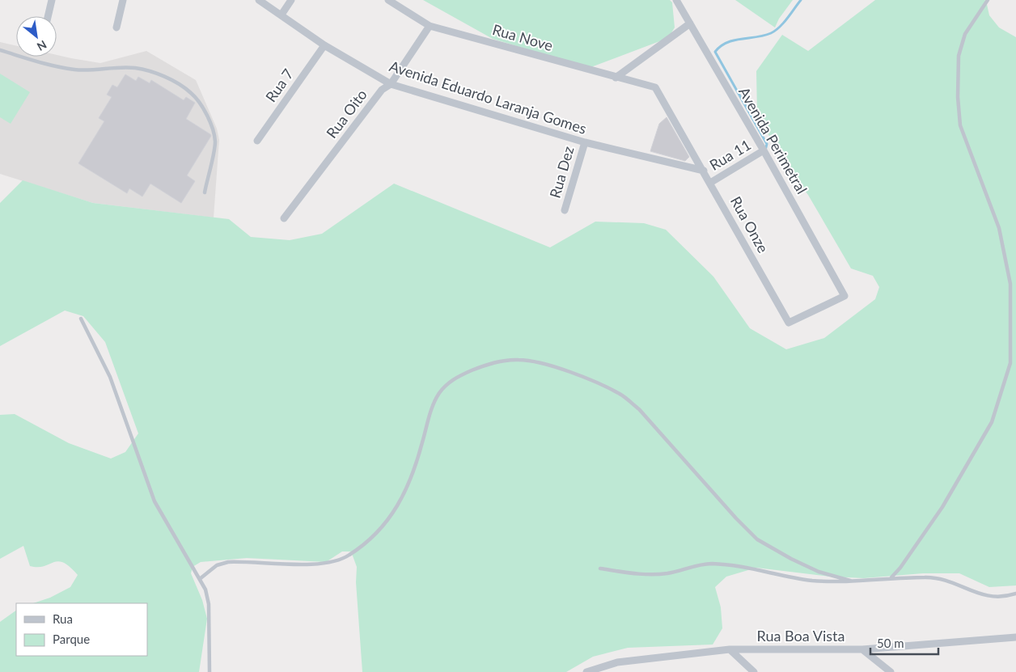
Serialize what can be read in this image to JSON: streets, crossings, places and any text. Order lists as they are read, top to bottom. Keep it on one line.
{"streets":{"street":["Rua Nove","Rua 7","Avenida Eduardo Laranja Gomes","Rua Oito","Avenida Perimetral","Rua 11","Rua Dez","Rua Onze","Rua Boa Vista"]},"crossings":[["Rua Nove","Rua Oito"],["Rua Nove","Rua Onze"],["Rua 7","Avenida Eduardo Laranja Gomes"],["Avenida Eduardo Laranja Gomes","Rua Oito"],["Avenida Eduardo Laranja Gomes","Rua Dez"],["Avenida Eduardo Laranja Gomes","Rua Onze"],["Avenida Perimetral","Rua 11"],["Avenida Perimetral","Rua Onze"],["Rua 11","Rua Onze"]],"legend":["Rua","Parque"],"scale_bar":"50 m","north":"bottom right"}
